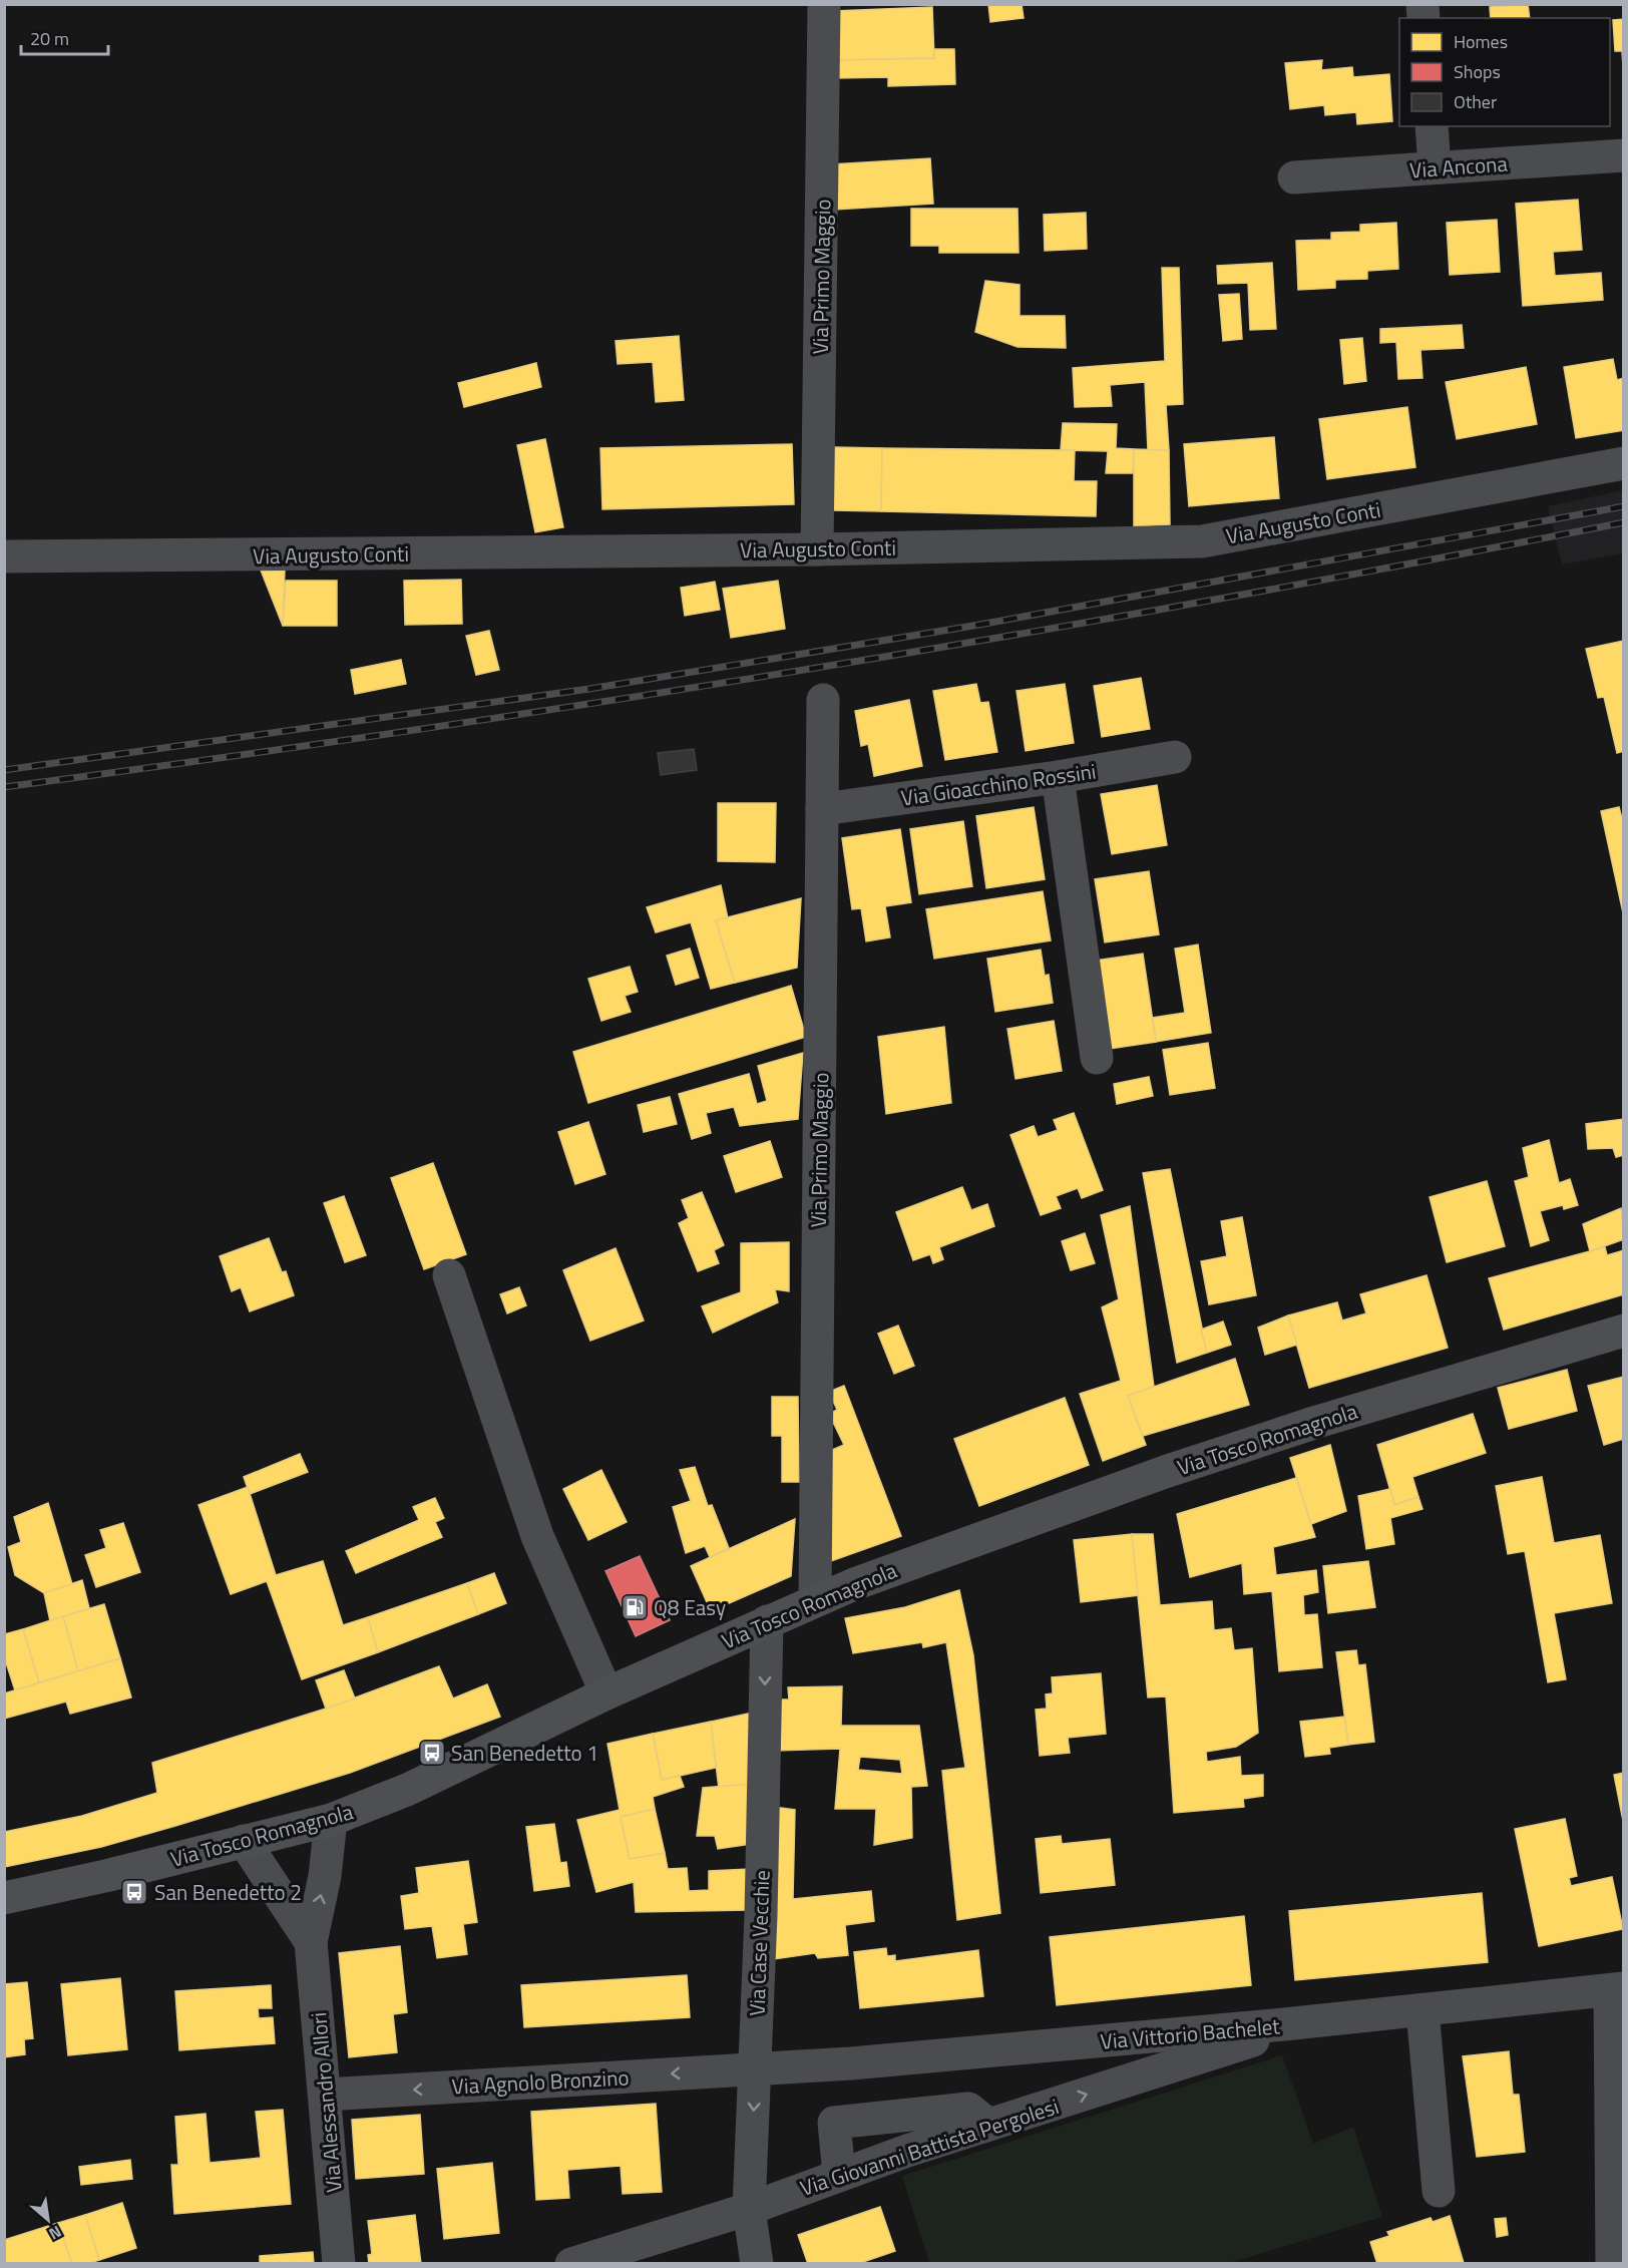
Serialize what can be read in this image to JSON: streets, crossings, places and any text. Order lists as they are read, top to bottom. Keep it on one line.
{"streets":{"main road":["Via Tosco Romagnola"],"street":["Via Ancona","Via Primo Maggio","Via Augusto Conti","Via Gioacchino Rossini","Via Case Vecchie","Via Vittorio Bachelet","Via Agnolo Bronzino","Via Alessandro Allori","Via Giovanni Battista Pergolesi"]},"crossings":[["Via Primo Maggio","Via Augusto Conti"],["Via Primo Maggio","Via Gioacchino Rossini"],["Via Primo Maggio","Via Tosco Romagnola"],["Via Tosco Romagnola","Via Case Vecchie"],["Via Tosco Romagnola","Via Alessandro Allori"],["Via Case Vecchie","Via Vittorio Bachelet"],["Via Case Vecchie","Via Agnolo Bronzino"],["Via Case Vecchie","Via Giovanni Battista Pergolesi"],["Via Vittorio Bachelet","Via Agnolo Bronzino"],["Via Vittorio Bachelet","Via Giovanni Battista Pergolesi"],["Via Agnolo Bronzino","Via Alessandro Allori"]],"one_way":["Via Case Vecchie","Via Agnolo Bronzino","Via Giovanni Battista Pergolesi"],"places":{"fuel station":["Q8 Easy"],"bus stop":["San Benedetto 1","San Benedetto 2"]},"legend":["Homes","Shops","Other"],"scale_bar":"20 m","north":"bottom right"}
